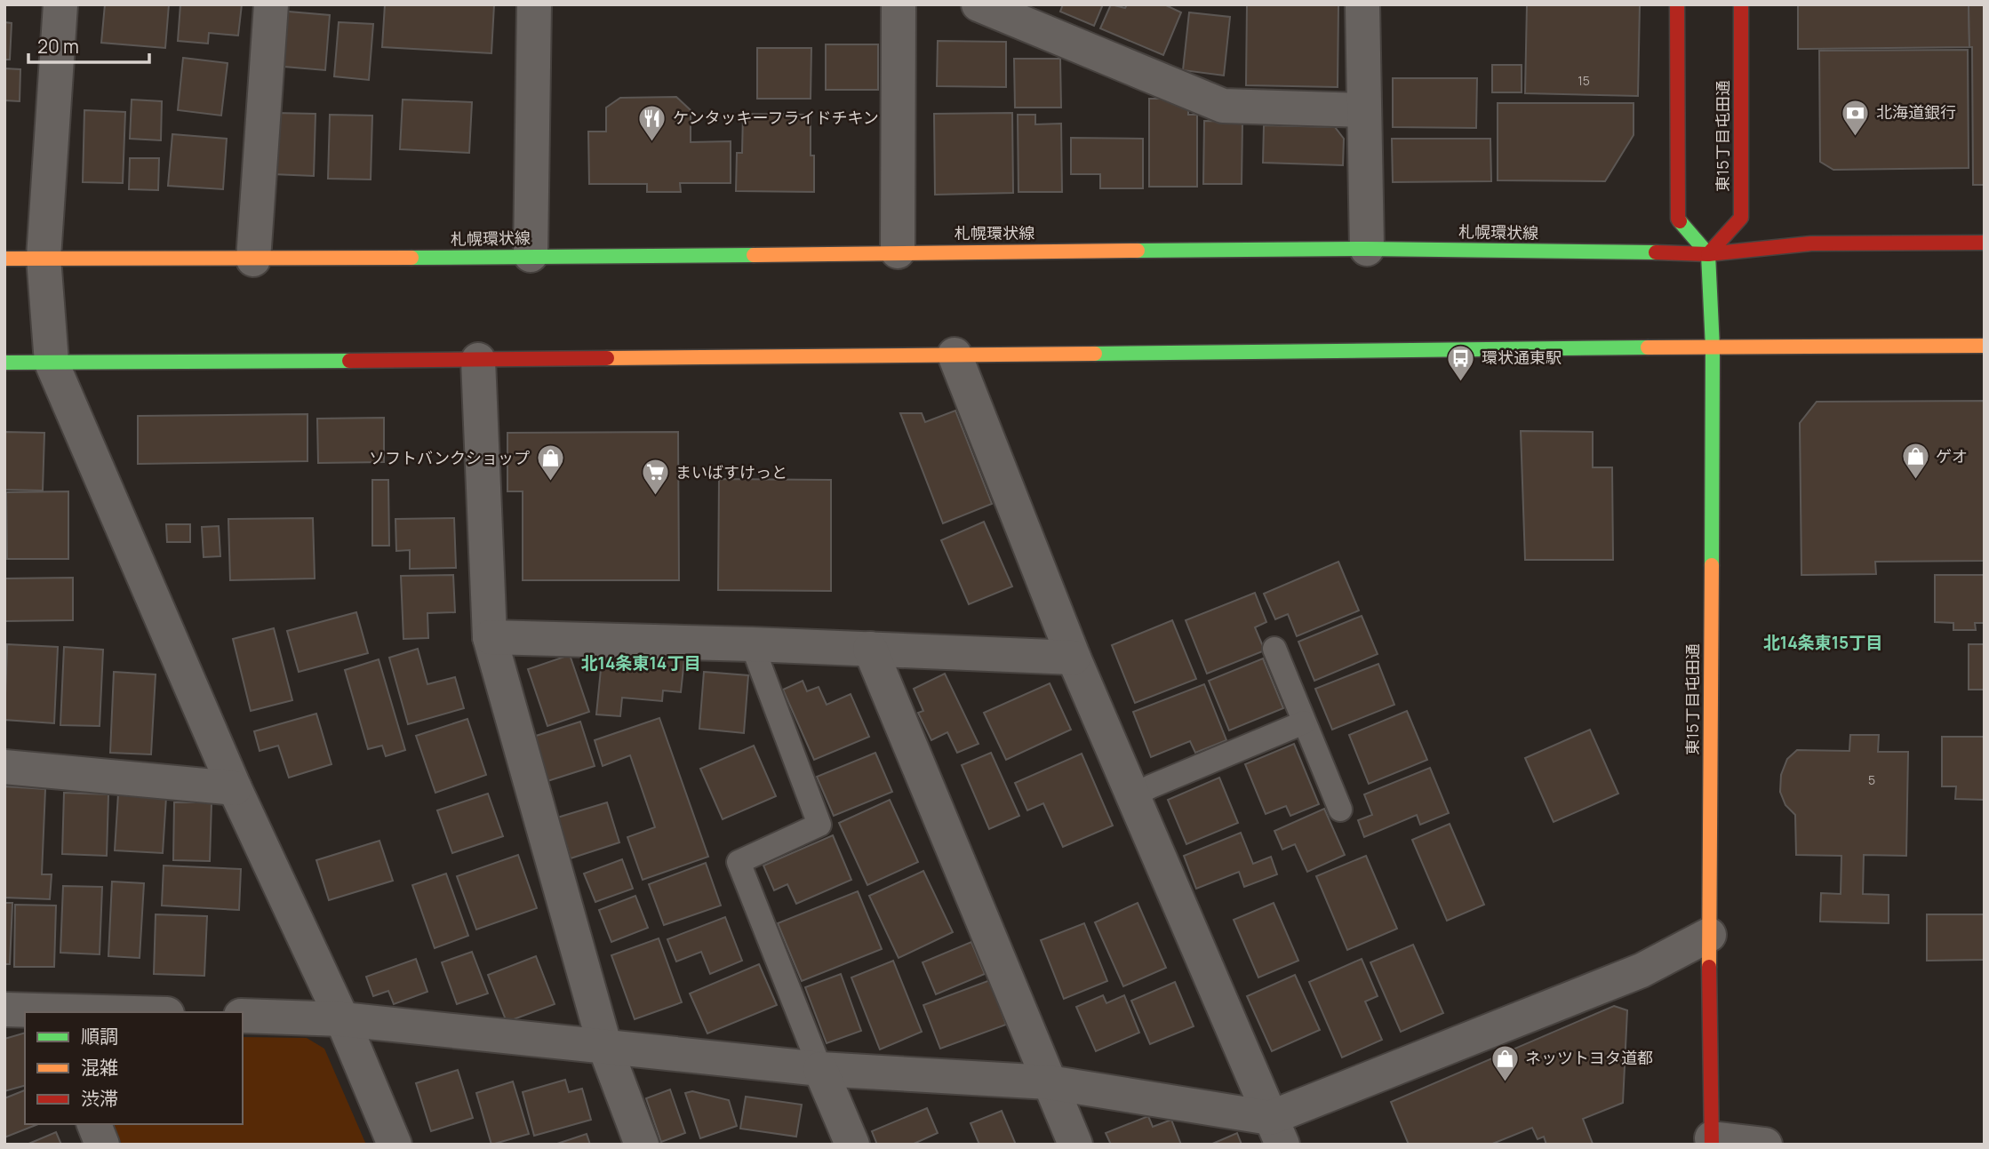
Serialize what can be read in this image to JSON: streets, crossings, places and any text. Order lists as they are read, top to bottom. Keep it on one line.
{"streets":{"main road":["東15丁目屯田通","札幌環状線"]},"crossings":[["東15丁目屯田通","札幌環状線"]],"districts":["北14条東15丁目","北14条東14丁目"],"places":{"bank":["北海道銀行"],"restaurant":["ケンタッキーフライドチキン"],"bus stop":["環状通東駅"],"shop":["ゲオ","ソフトバンクショップ","ネッツトヨタ道都"],"supermarket":["まいばすけっと"]},"house_numbers":["15","5"],"legend":["順調","混雑","渋滞"],"scale_bar":"20 m"}
